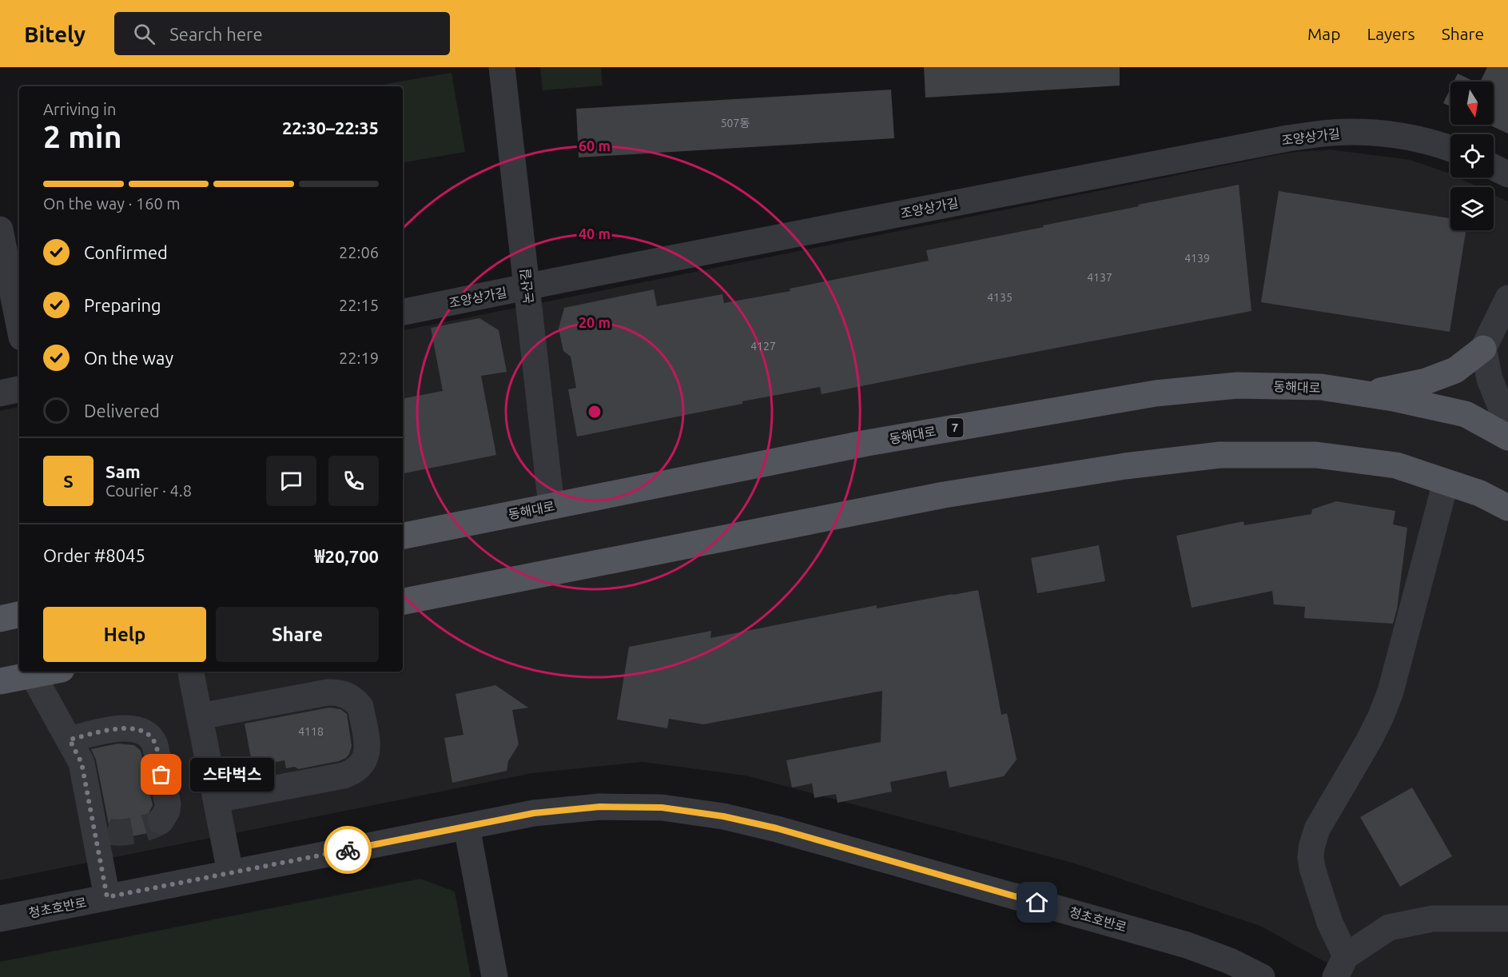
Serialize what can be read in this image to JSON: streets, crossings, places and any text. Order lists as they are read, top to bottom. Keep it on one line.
{"streets":{"main road":["동해대로","7"],"street":["조양상가길","논산길","청초호반로"]},"crossings":[["조양상가길","논산길"],["논산길","동해대로"]],"places":["스타벅스"],"house_numbers":["507동","4139","4137","4135","4127","4118"],"north":"bottom","page":{"header":"Bitely","search":"Search here","nav":["Map","Layers","Share"],"heading":["2 min","Arriving in","22:30–22:35"],"panel":["Sam","Courier · 4.8","Order #8045","₩20,700"],"bar":"On the way · 160 m","list":[["Confirmed","22:06"],["Preparing","22:15"],["On the way","22:19"],"Delivered"],"round":"S","buttons":["Help","Share"],"bubble":"스타벅스"},"rings":["60 m","40 m","20 m"]}
